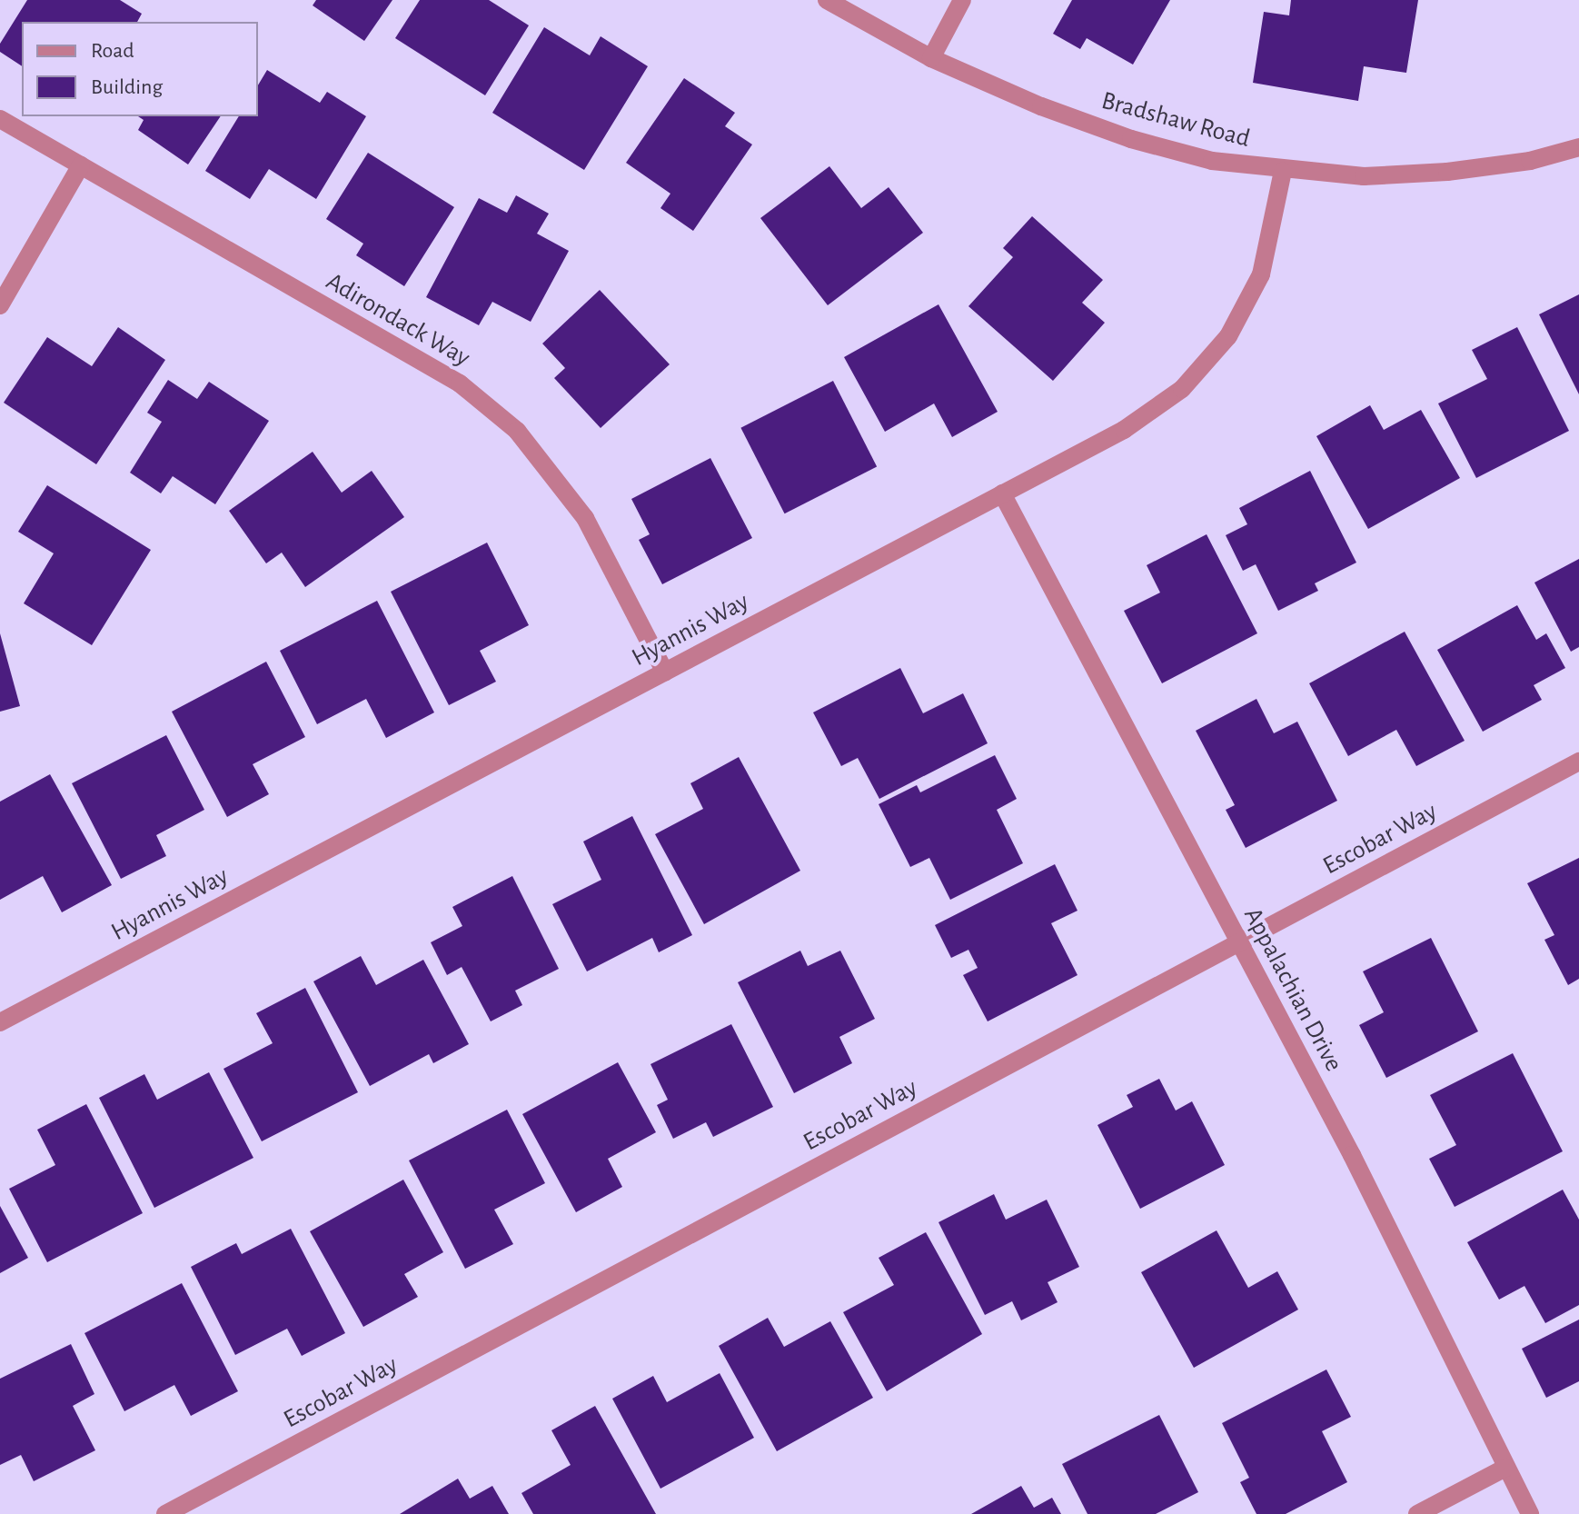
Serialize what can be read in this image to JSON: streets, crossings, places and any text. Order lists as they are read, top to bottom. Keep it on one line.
{"streets":{"street":["Bradshaw Road","Adirondack Way","Hyannis Way","Escobar Way","Appalachian Drive"]},"crossings":[["Bradshaw Road","Hyannis Way"],["Adirondack Way","Hyannis Way"],["Hyannis Way","Appalachian Drive"],["Escobar Way","Appalachian Drive"]],"legend":["Road","Building"]}
